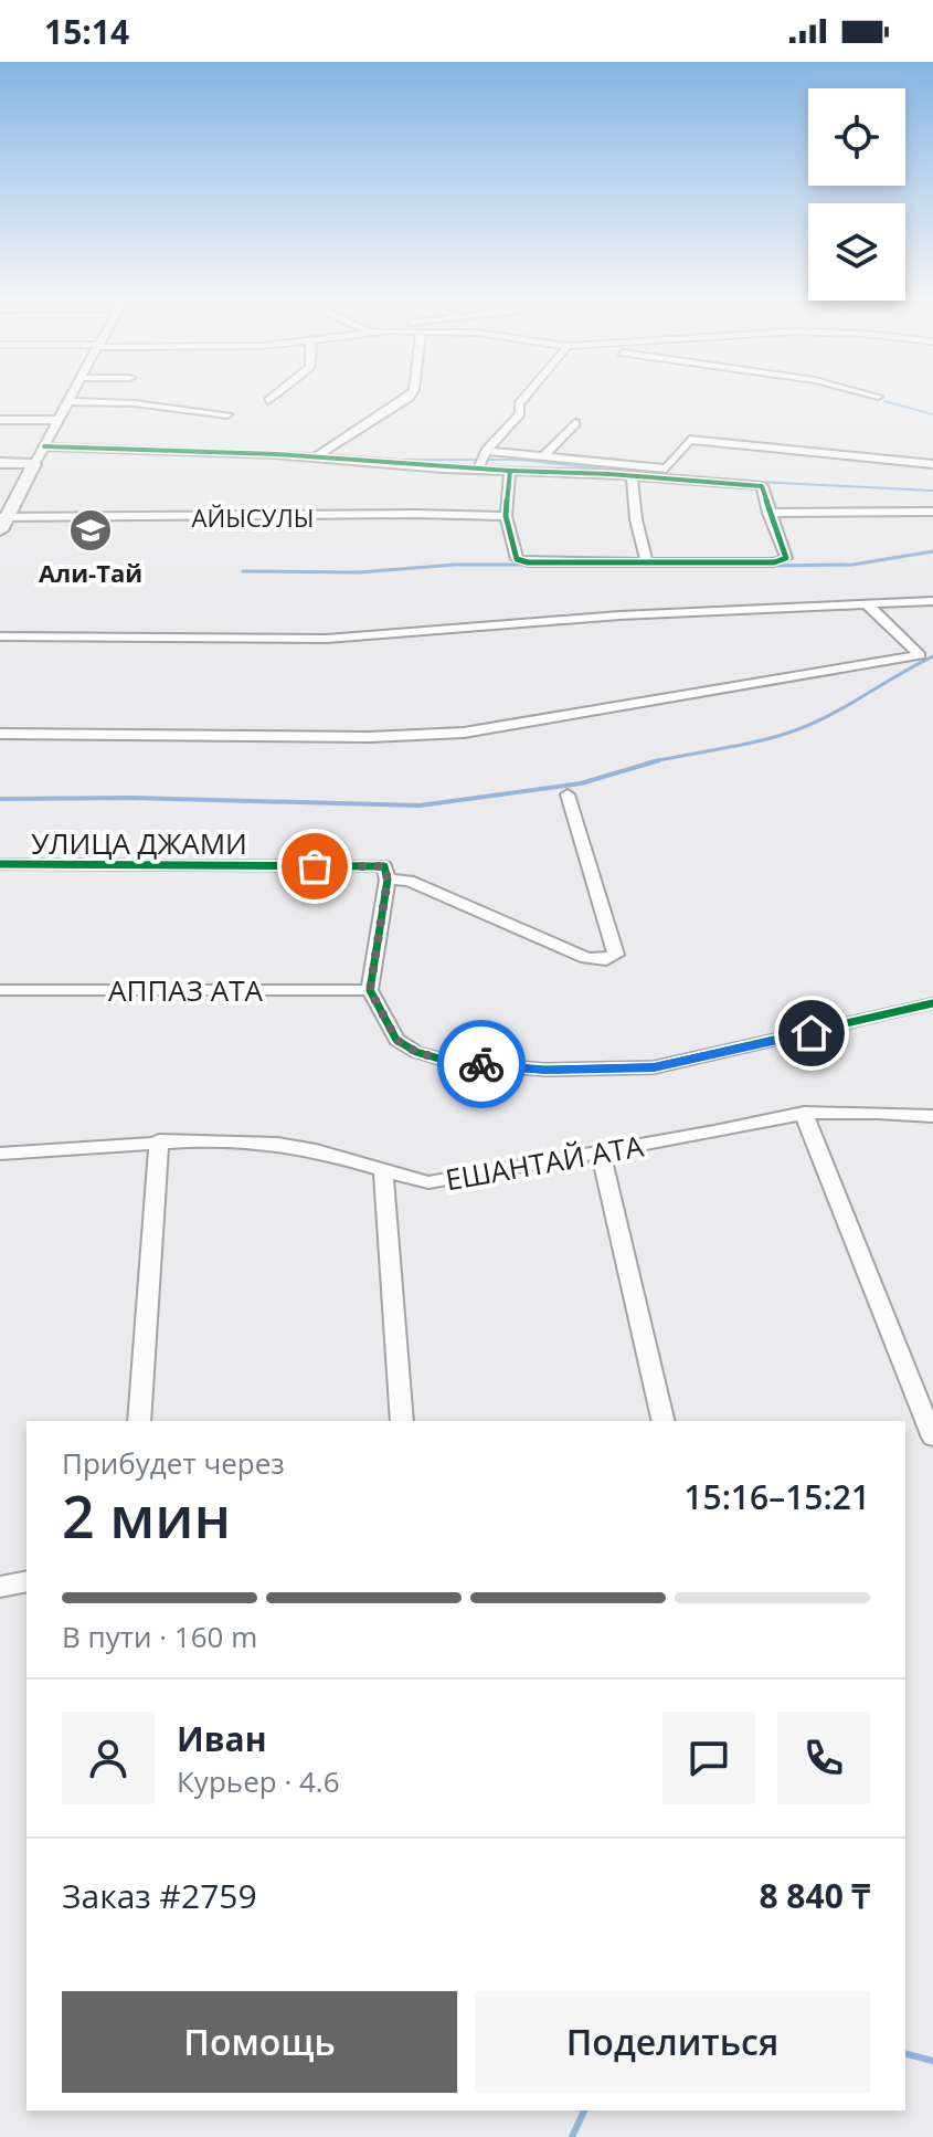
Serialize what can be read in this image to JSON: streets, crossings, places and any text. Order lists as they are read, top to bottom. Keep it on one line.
{"streets":{"street":["АЙЫСУЛЫ","УЛИЦА ДЖАМИ","АППАЗ АТА","ЕШАНТАЙ АТА"]},"places":{"school or university":["Али-Тай"]},"page":{"status":"15:14","heading":["2 мин","Прибудет через","15:16–15:21"],"panel":["Иван","Курьер · 4.6","Заказ #2759","8 840 ₸"],"bar":"В пути · 160 m","buttons":["Помощь","Поделиться"]}}
